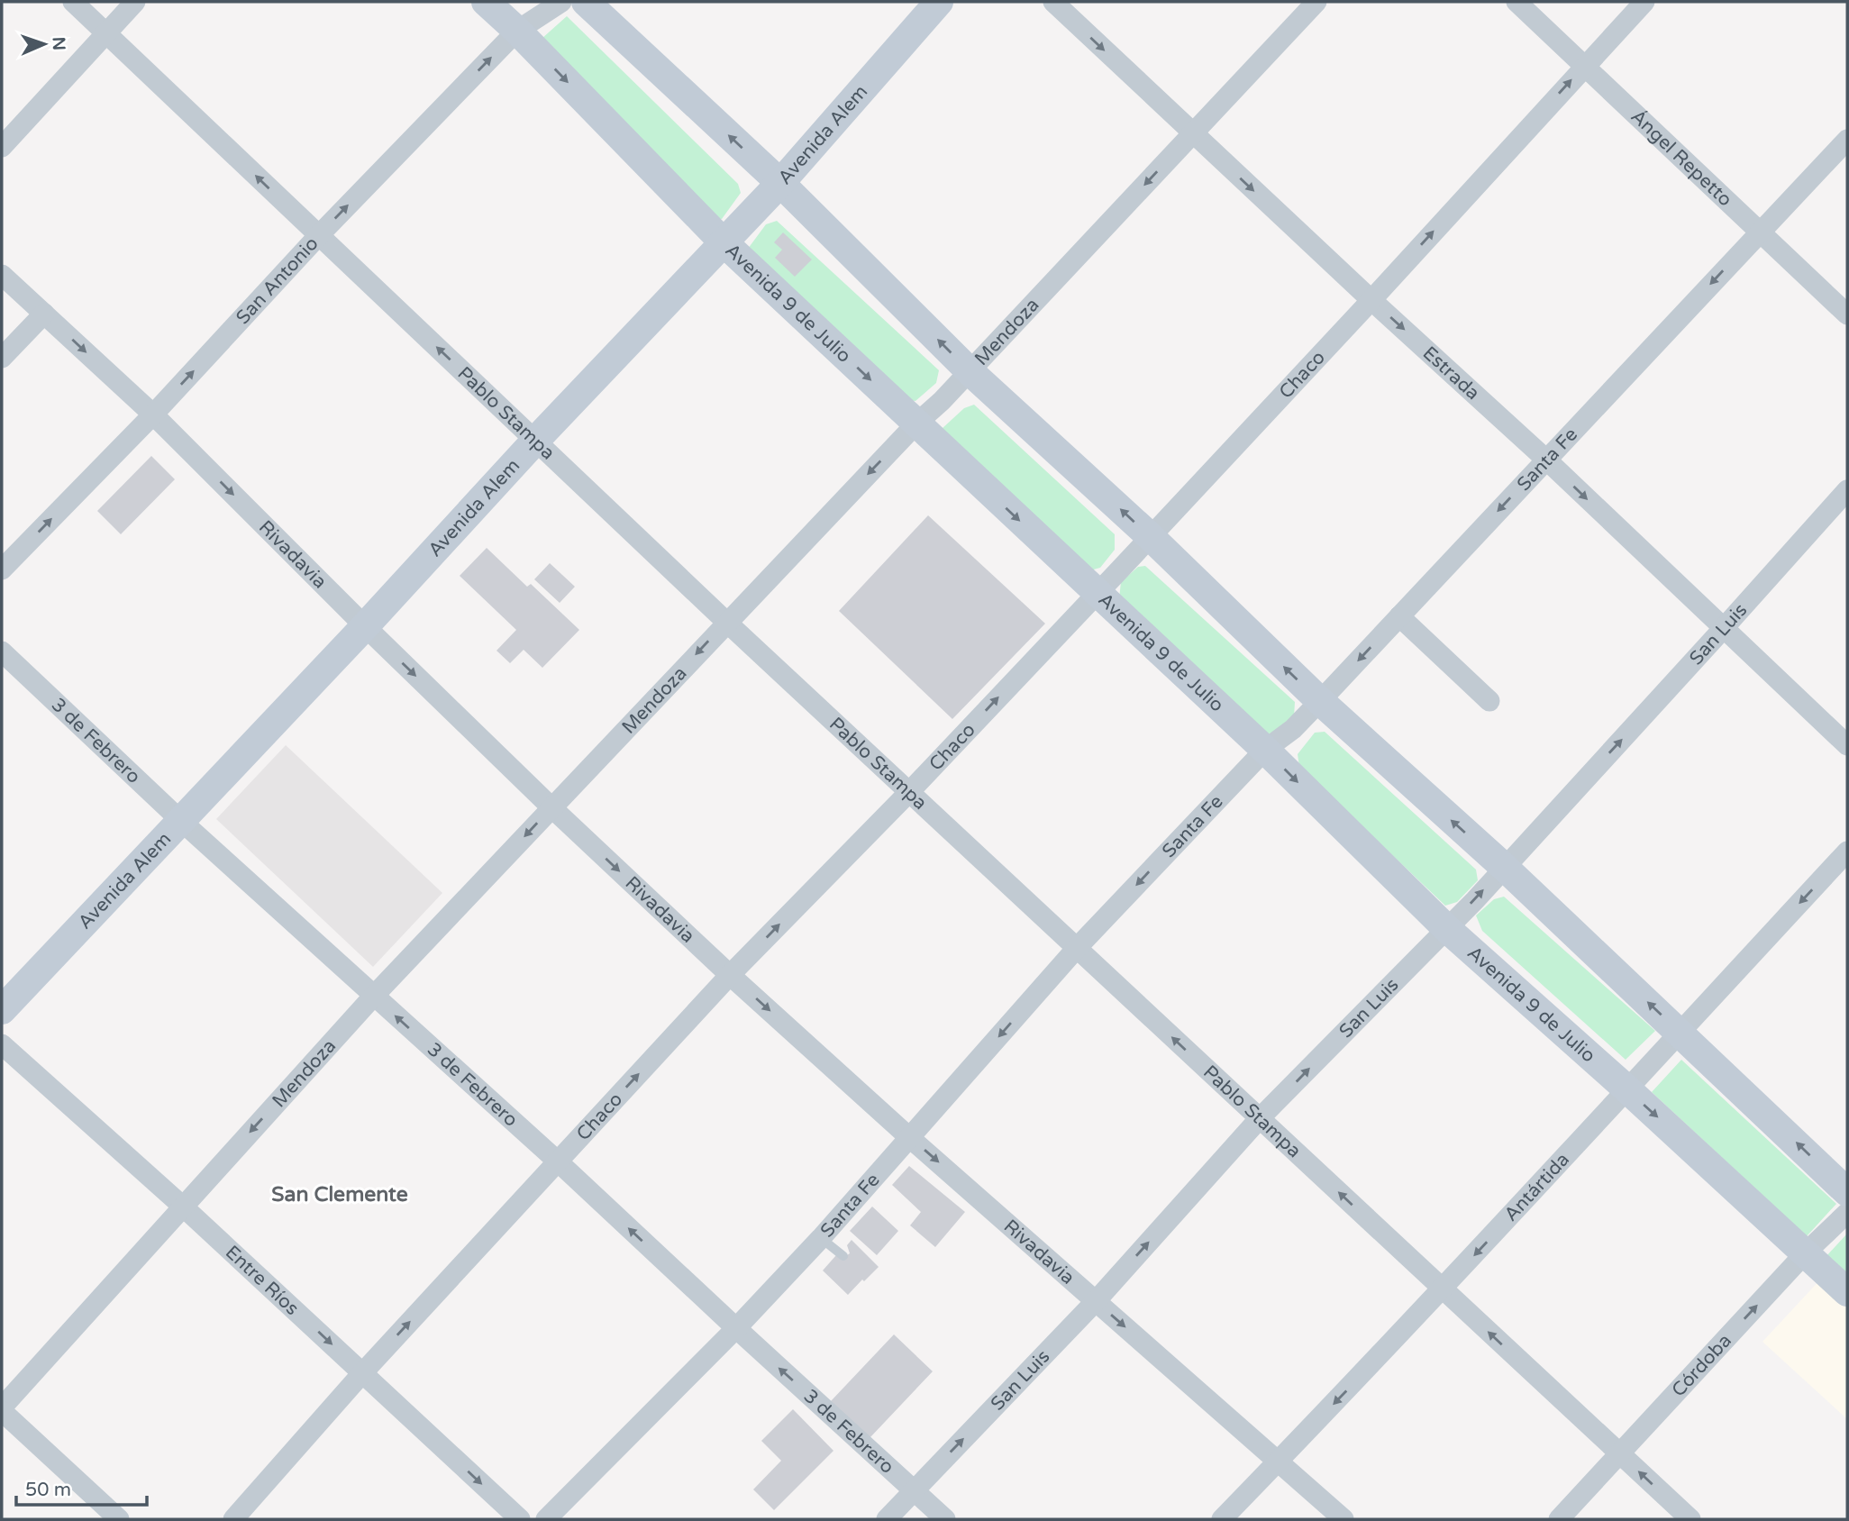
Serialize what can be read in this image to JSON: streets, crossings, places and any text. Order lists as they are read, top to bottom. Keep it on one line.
{"streets":{"main road":["Avenida Alem","Avenida 9 de Julio"],"street":["Ángel Repetto","San Antonio","Mendoza","Estrada","Chaco","Pablo Stampa","Santa Fe","Rivadavia","San Luis","3 de Febrero","Antártida","Entre Ríos","Córdoba"]},"crossings":[["Avenida Alem","Avenida 9 de Julio"],["Avenida Alem","Pablo Stampa"],["Avenida Alem","Rivadavia"],["Avenida Alem","3 de Febrero"],["Ángel Repetto","Chaco"],["Ángel Repetto","Santa Fe"],["San Antonio","Avenida 9 de Julio"],["San Antonio","Pablo Stampa"],["San Antonio","Rivadavia"],["Avenida 9 de Julio","Mendoza"],["Avenida 9 de Julio","Chaco"],["Avenida 9 de Julio","Santa Fe"],["Avenida 9 de Julio","San Luis"],["Avenida 9 de Julio","Antártida"],["Avenida 9 de Julio","Córdoba"],["Mendoza","Estrada"],["Mendoza","Pablo Stampa"],["Mendoza","Rivadavia"],["Mendoza","3 de Febrero"],["Mendoza","Entre Ríos"],["Estrada","Chaco"],["Estrada","Santa Fe"],["Estrada","San Luis"],["Chaco","Pablo Stampa"],["Chaco","Rivadavia"],["Chaco","3 de Febrero"],["Chaco","Entre Ríos"],["Pablo Stampa","Santa Fe"],["Pablo Stampa","San Luis"],["Pablo Stampa","Antártida"],["Pablo Stampa","Córdoba"],["Santa Fe","Rivadavia"],["Santa Fe","3 de Febrero"],["Rivadavia","San Luis"],["Rivadavia","Antártida"],["San Luis","3 de Febrero"]],"one_way":["San Antonio","Mendoza","Estrada","Chaco","Pablo Stampa","Santa Fe","Rivadavia","San Luis","3 de Febrero","Antártida","Entre Ríos","Córdoba"],"districts":["San Clemente"],"scale_bar":"50 m","north":"right"}
